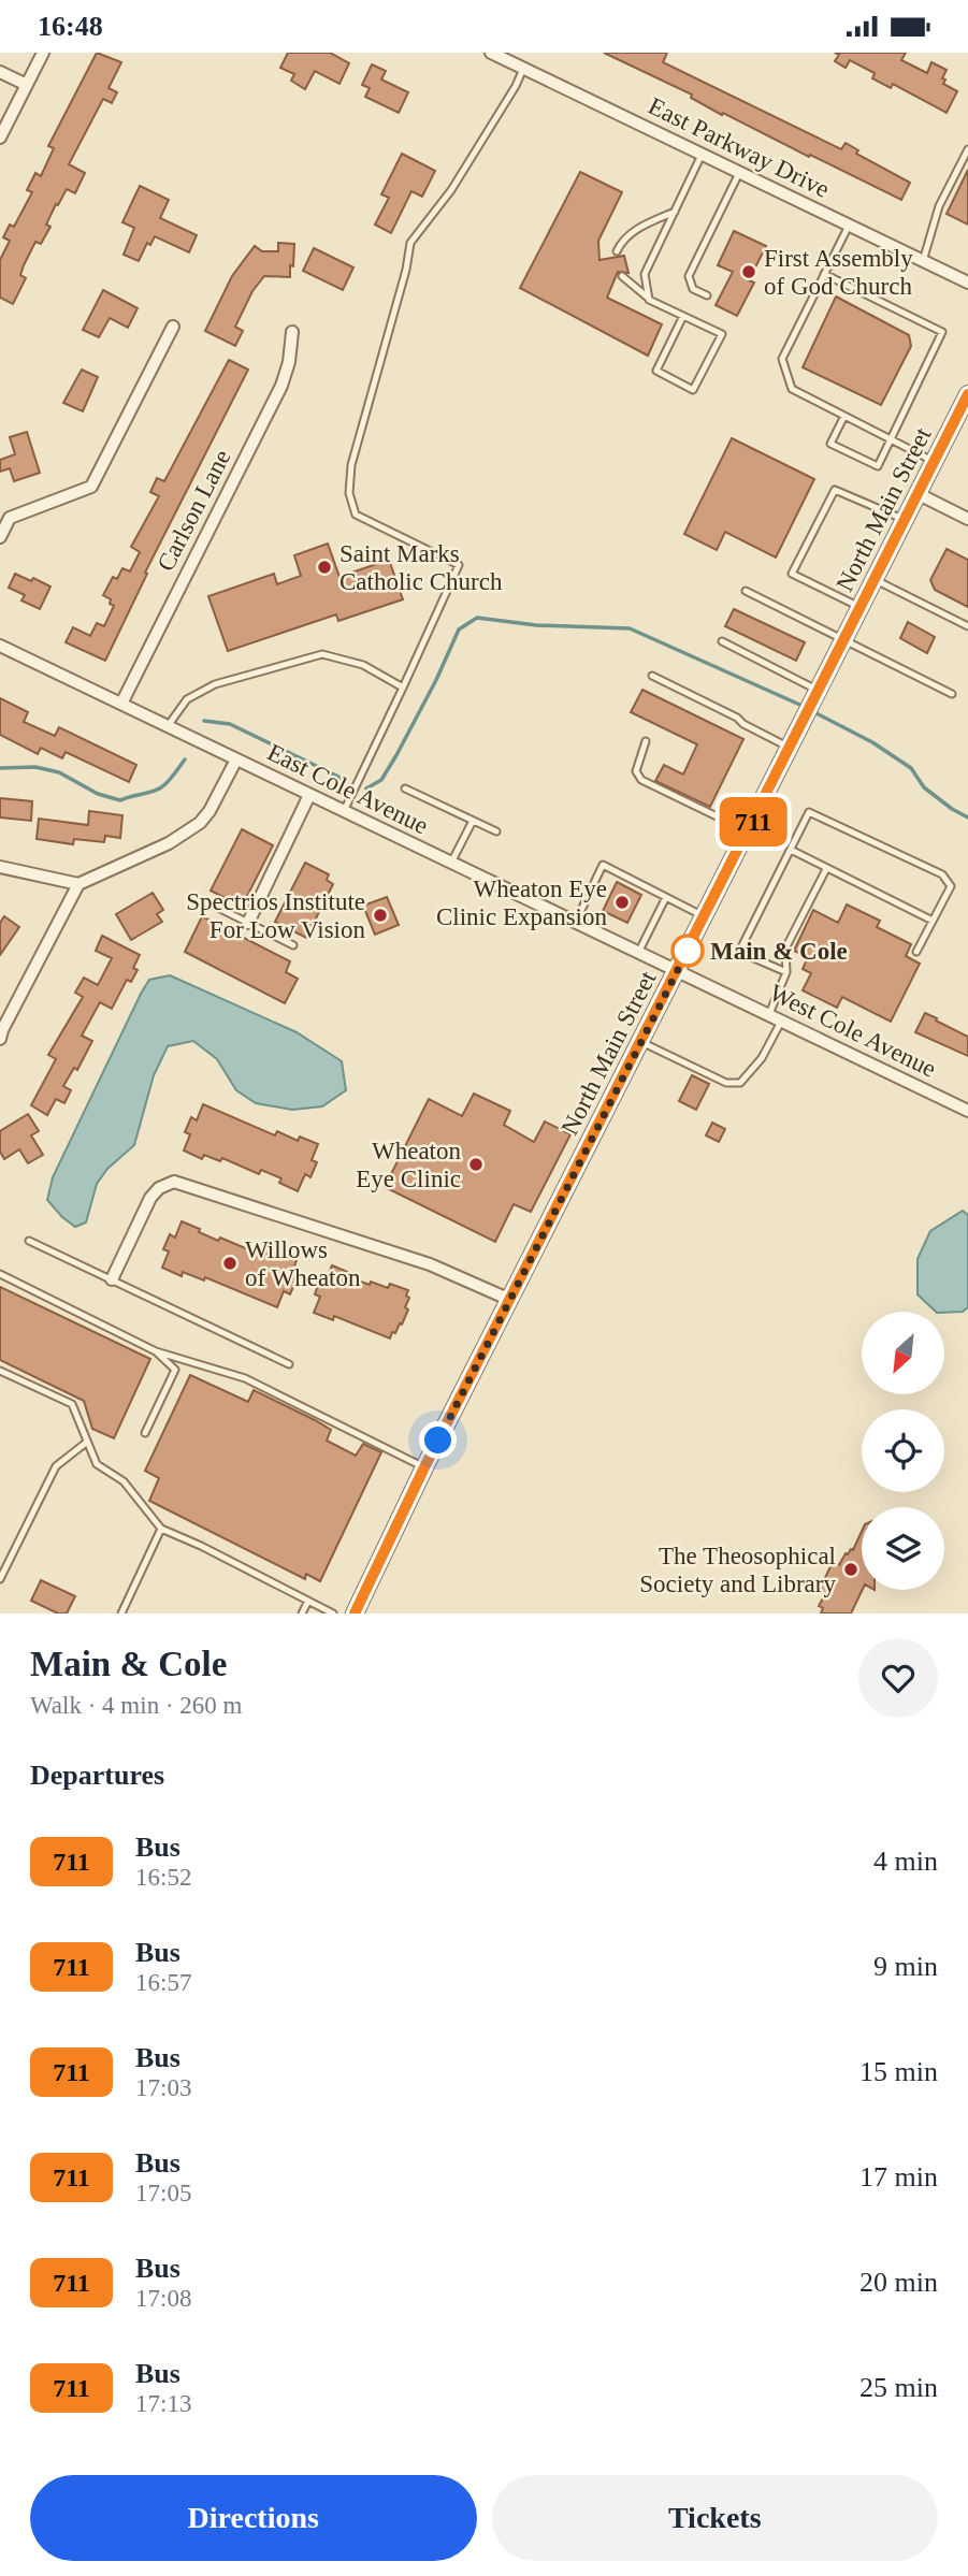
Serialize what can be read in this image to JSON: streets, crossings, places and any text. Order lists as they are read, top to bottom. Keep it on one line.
{"streets":{"street":["East Parkway Drive","North Main Street","Carlson Lane","East Cole Avenue","West Cole Avenue"]},"crossings":[["North Main Street","East Cole Avenue"],["North Main Street","West Cole Avenue"],["Carlson Lane","East Cole Avenue"],["East Cole Avenue","West Cole Avenue"]],"places":["First Assembly of God Church","Saint Marks Catholic Church","Wheaton Eye Clinic Expansion","Spectrios Institute For Low Vision","Main & Cole","Wheaton Eye Clinic","Willows of Wheaton","The Theosophical Society and Library"],"lines":["bus line 711"],"north":"bottom left","page":{"status":"16:48","on_map":"711","heading":[["Main & Cole","Walk · 4 min · 260 m"],"Departures"],"list":[{"mark":"711","name":"Bus","note":"16:52","value":"4 min"},{"mark":"711","name":"Bus","note":"16:57","value":"9 min"},{"mark":"711","name":"Bus","note":"17:03","value":"15 min"},{"mark":"711","name":"Bus","note":"17:05","value":"17 min"},{"mark":"711","name":"Bus","note":"17:08","value":"20 min"},{"mark":"711","name":"Bus","note":"17:13","value":"25 min"}],"buttons":["Directions","Tickets"]}}
